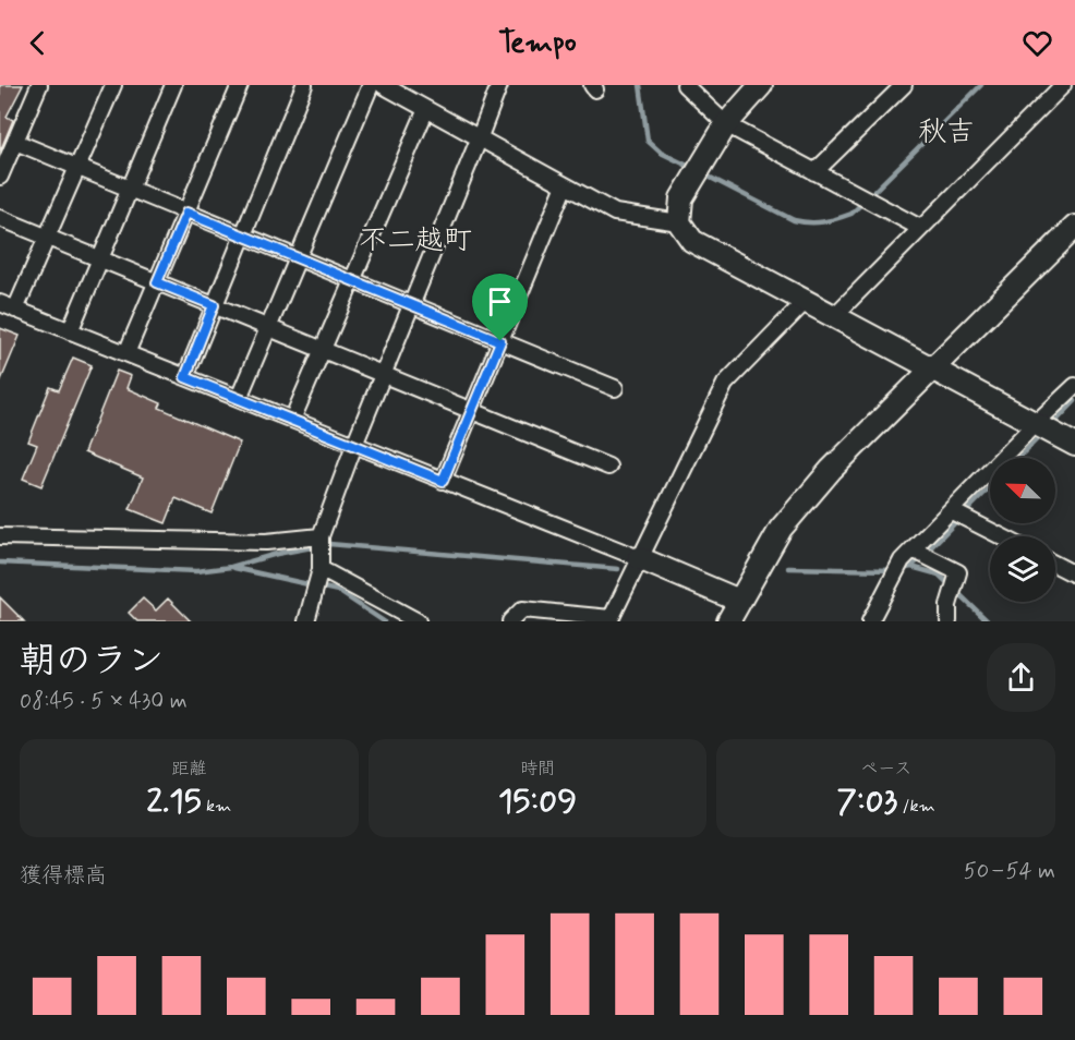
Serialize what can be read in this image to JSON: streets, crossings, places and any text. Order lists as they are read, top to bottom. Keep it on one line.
{"districts":["秋吉","不二越町"],"north":"top left","page":{"header":"Tempo","heading":["朝のラン","08:45 · 5 × 430 m"],"stats":[["距離","2.15 km"],["時間","15:09"],["ペース","7:03 /km"]],"chart":["獲得標高","50–54 m"]}}
